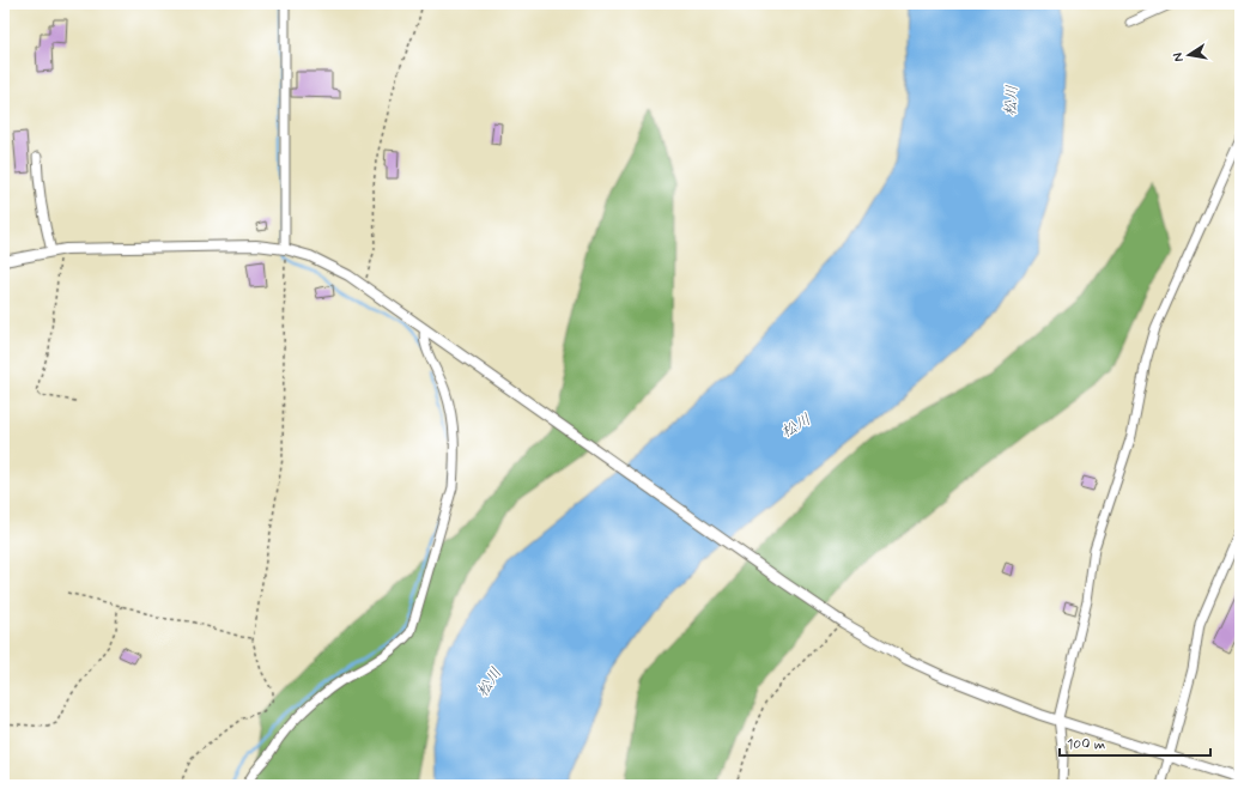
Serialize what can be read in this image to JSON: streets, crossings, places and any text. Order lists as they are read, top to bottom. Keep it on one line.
{"water":["松川"],"scale_bar":"100 m","north":"left"}
